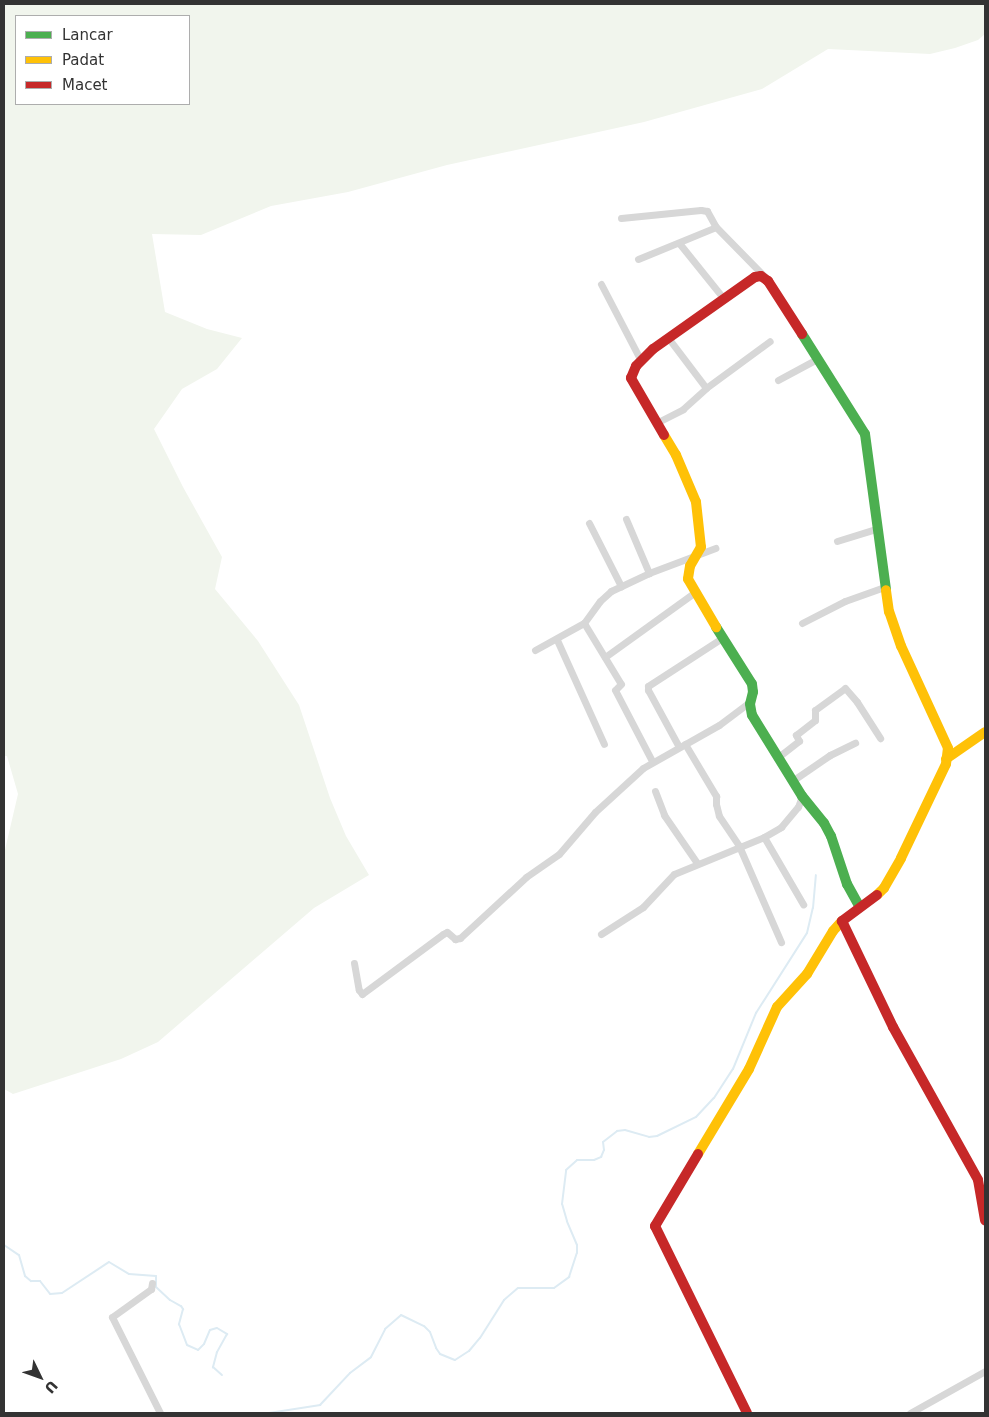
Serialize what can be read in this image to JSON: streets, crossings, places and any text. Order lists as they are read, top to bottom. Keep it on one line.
{"legend":["Lancar","Padat","Macet"],"north":"bottom right"}
